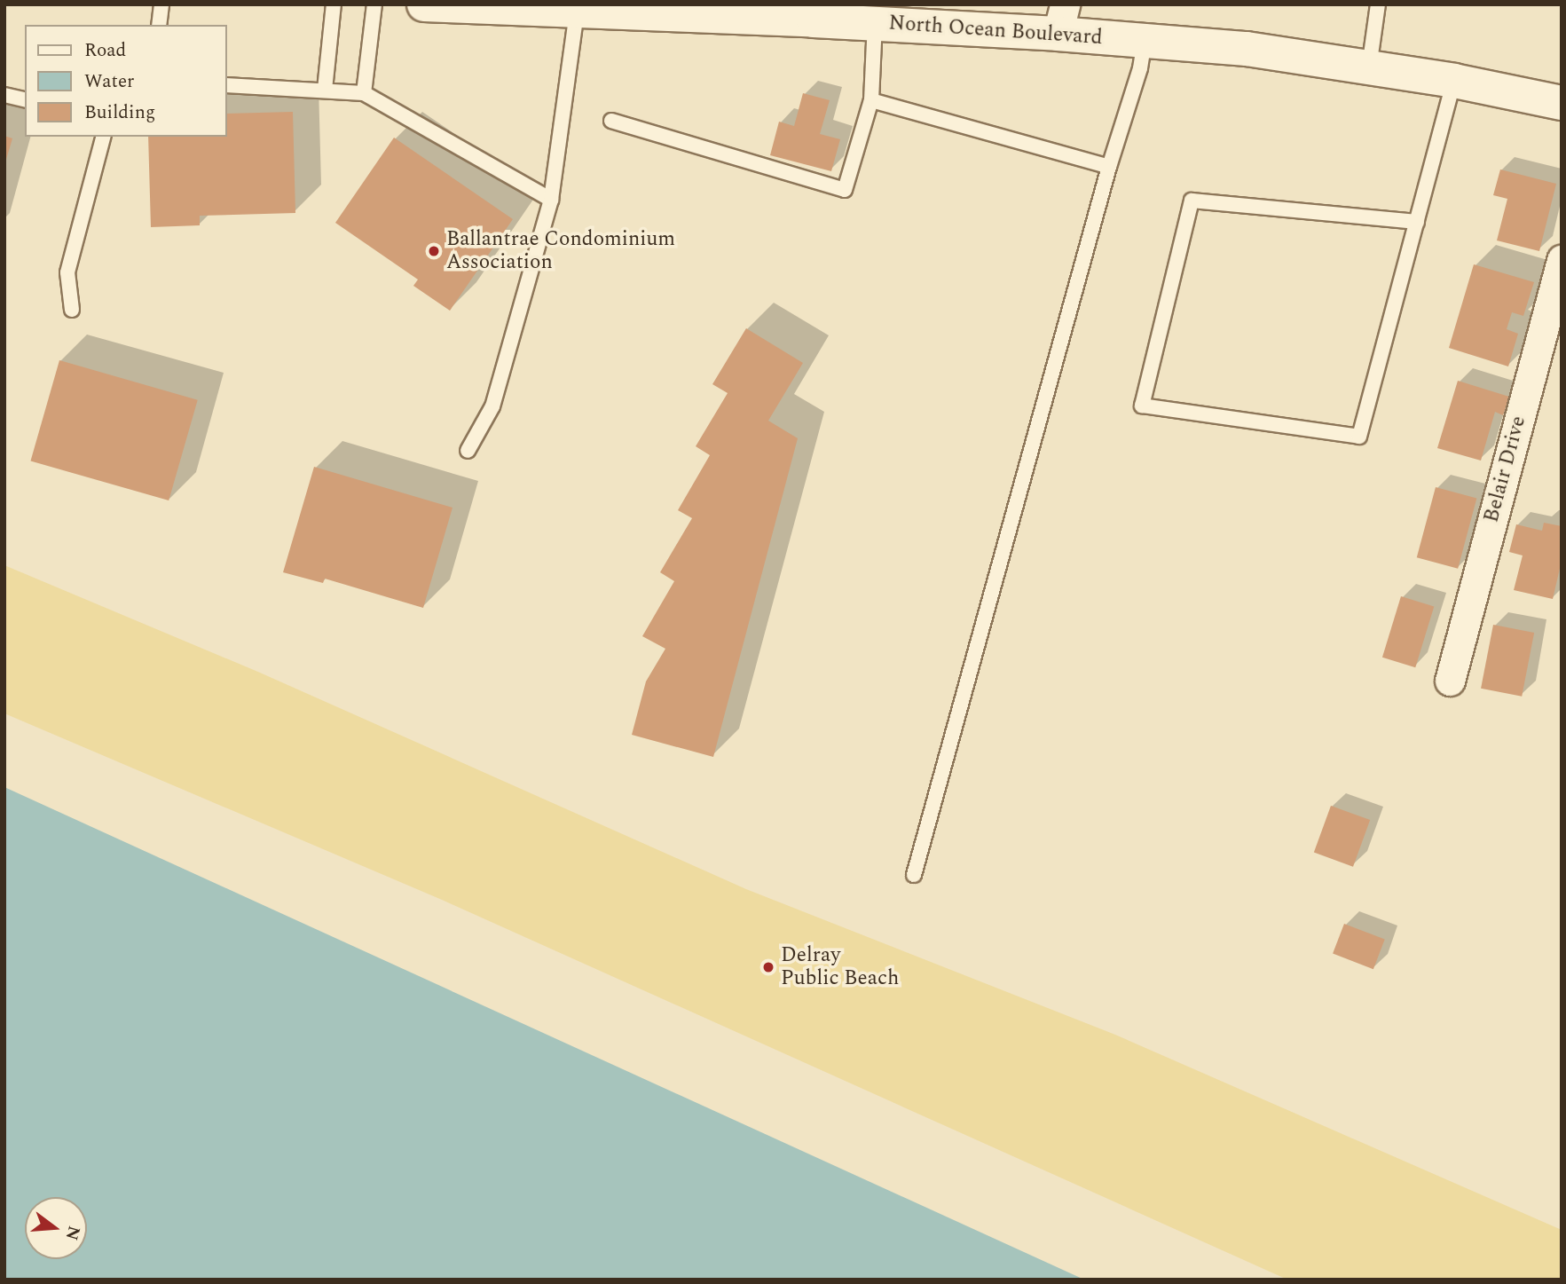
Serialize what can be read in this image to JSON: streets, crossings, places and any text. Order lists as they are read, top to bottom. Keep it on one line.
{"streets":{"main road":["North Ocean Boulevard"],"street":["Belair Drive"]},"places":["Ballantrae Condominium Association","Delray Public Beach"],"legend":["Road","Water","Building"],"north":"right"}
